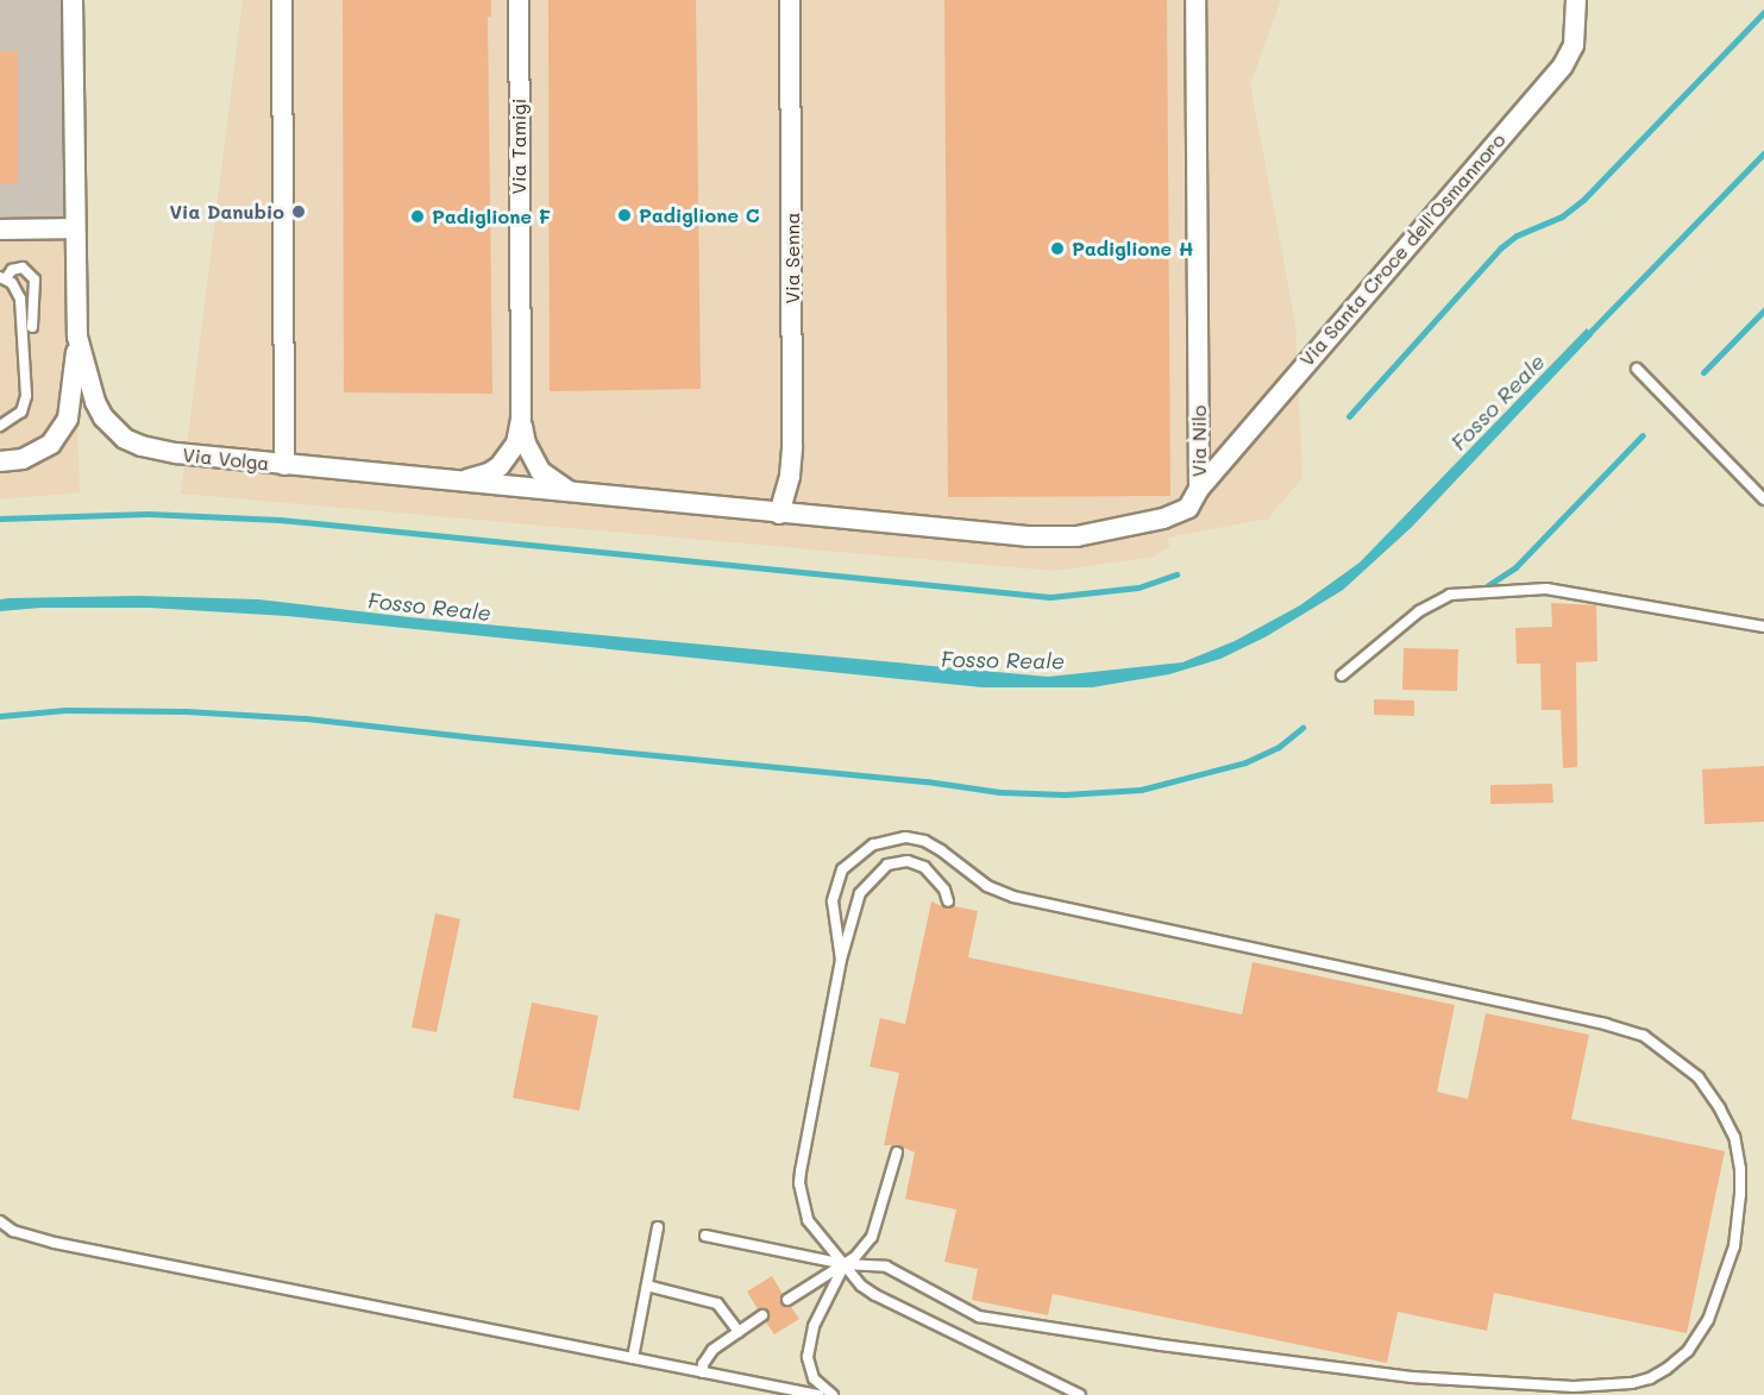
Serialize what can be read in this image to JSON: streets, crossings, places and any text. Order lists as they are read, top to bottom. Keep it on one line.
{"streets":{"street":["Via Tamigi","Via Santa Croce dell'Osmannoro","Via Senna","Via Nilo","Via Volga"]},"crossings":[["Via Tamigi","Via Volga"],["Via Santa Croce dell'Osmannoro","Via Nilo"],["Via Senna","Via Nilo"],["Via Senna","Via Volga"],["Via Nilo","Via Volga"]],"water":["Fosso Reale"],"places":["Via Danubio","Padiglione C","Padiglione F","Padiglione H"]}
